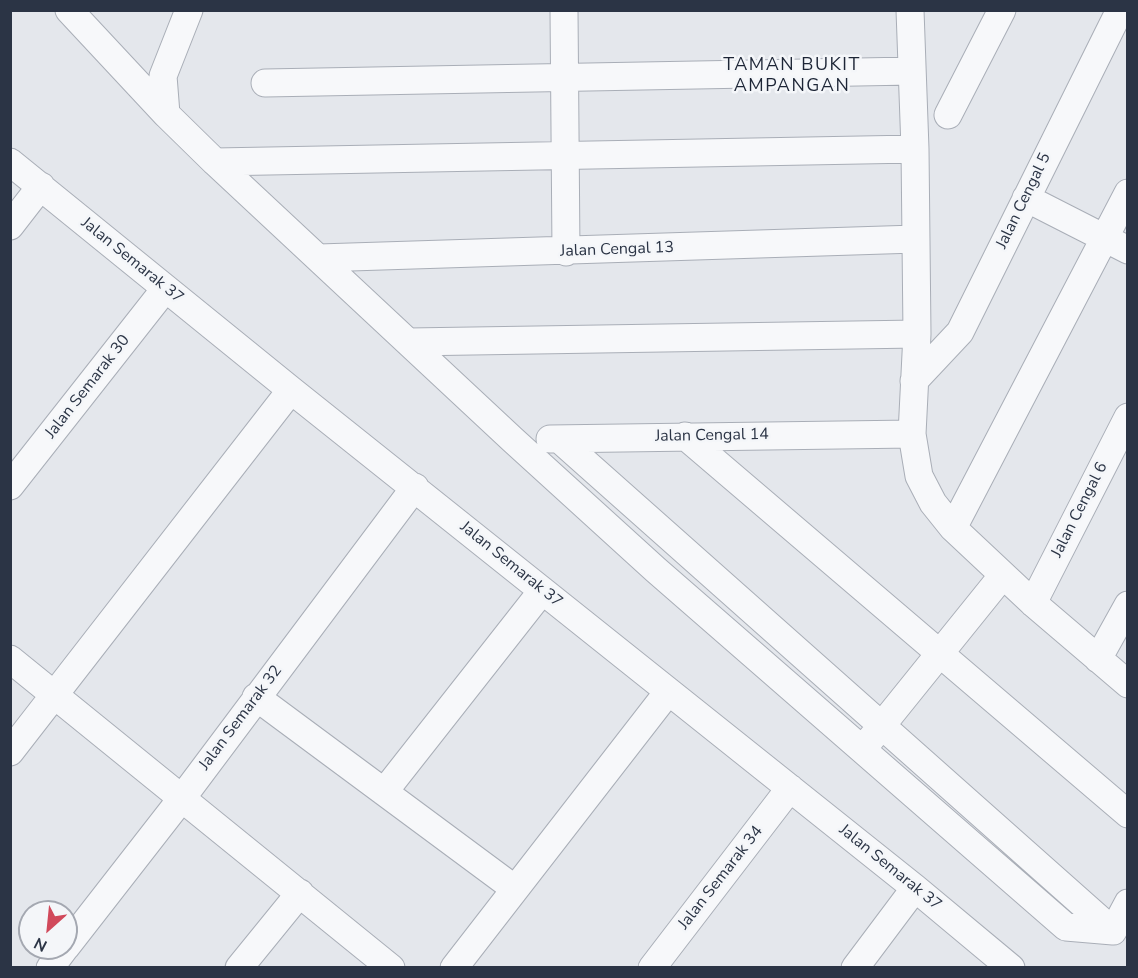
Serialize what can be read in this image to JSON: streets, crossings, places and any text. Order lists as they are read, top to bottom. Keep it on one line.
{"streets":{"street":["Jalan Cengal 5","Jalan Cengal 13","Jalan Semarak 37","Jalan Semarak 30","Jalan Cengal 14","Jalan Cengal 6","Jalan Semarak 32","Jalan Semarak 34"]},"crossings":[["Jalan Semarak 37","Jalan Semarak 30"],["Jalan Semarak 37","Jalan Semarak 32"],["Jalan Semarak 37","Jalan Semarak 34"]],"districts":["TAMAN BUKIT AMPANGAN"],"north":"bottom left"}
